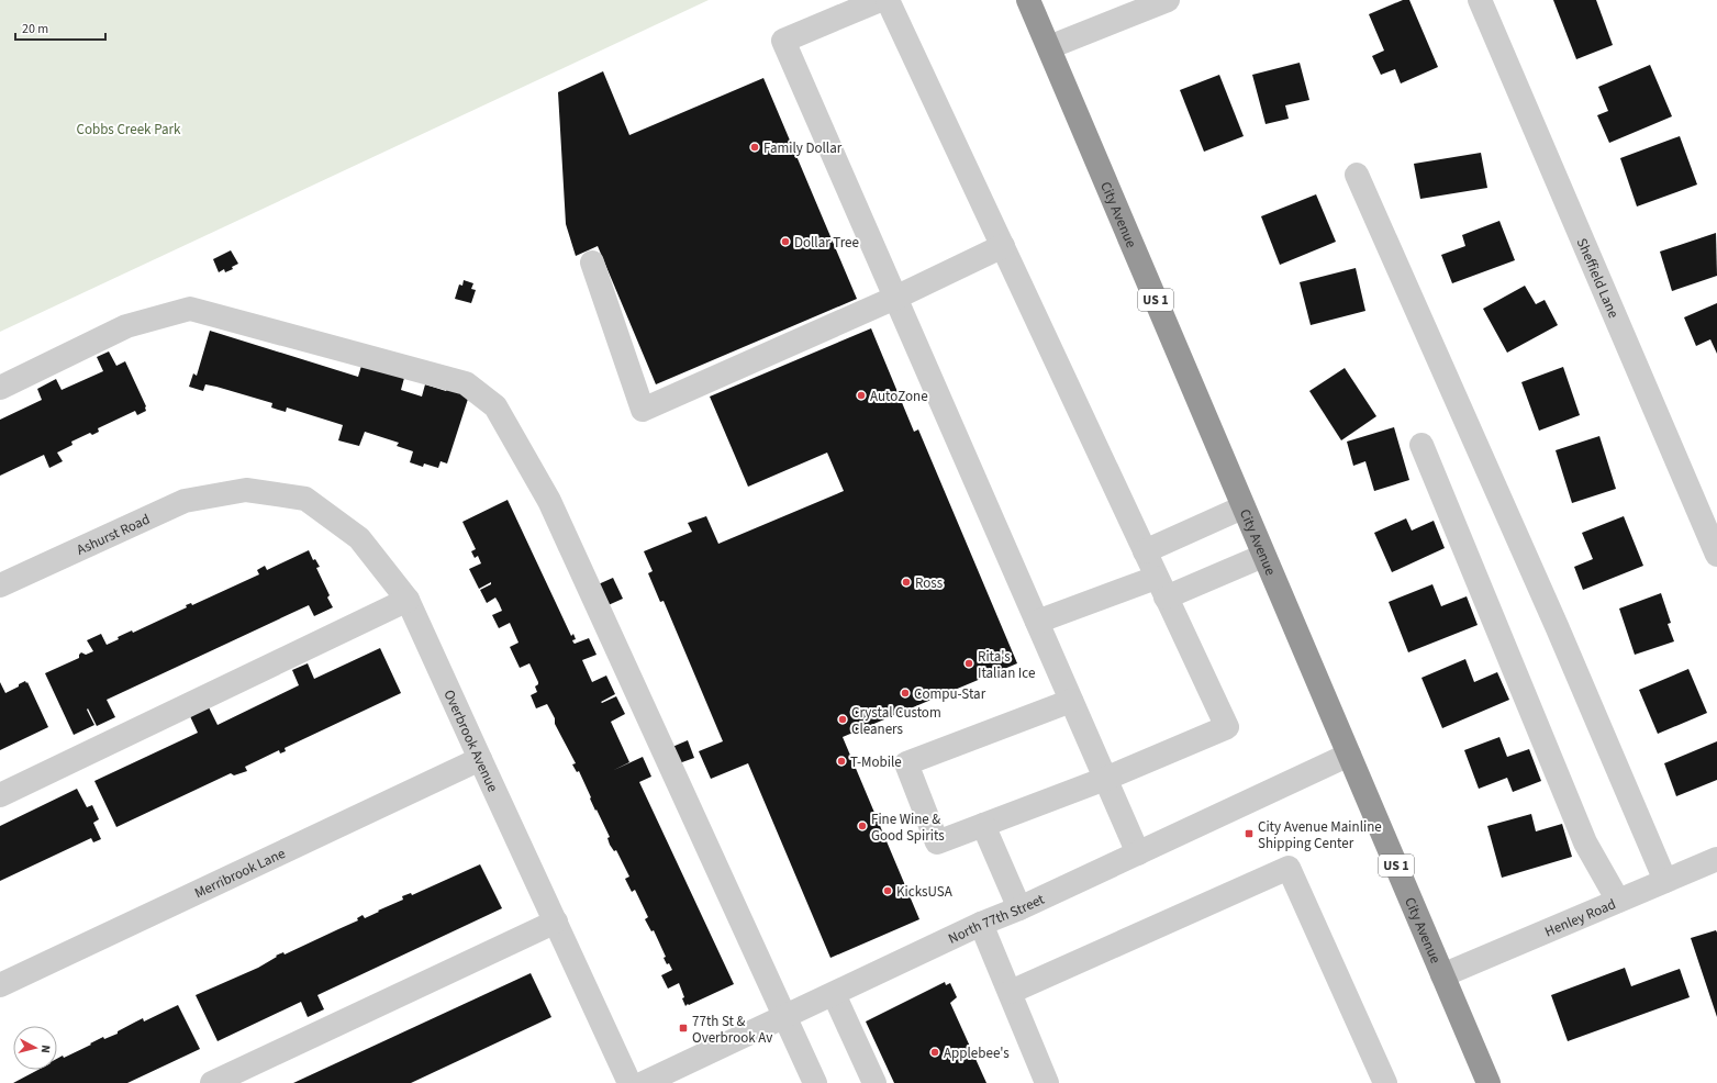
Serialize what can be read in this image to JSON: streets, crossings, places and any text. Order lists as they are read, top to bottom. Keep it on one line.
{"streets":{"highway":["City Avenue","US 1"],"street":["Sheffield Lane","Ashurst Road","Overbrook Avenue","Merribrook Lane","Henley Road","North 77th Street"]},"crossings":[["City Avenue","Henley Road"],["City Avenue","North 77th Street"],["Ashurst Road","Overbrook Avenue"],["Overbrook Avenue","Merribrook Lane"]],"parks":["Cobbs Creek Park"],"places":{"other":["Family Dollar","Dollar Tree","AutoZone","Ross","Rita's Italian Ice","Compu-Star","Crystal Custom Cleaners","T-Mobile","Fine Wine & Good Spirits","KicksUSA","Applebee's"],"transit":["City Avenue Mainline Shipping Center","77th St & Overbrook Av"]},"scale_bar":"20 m","north":"right"}
